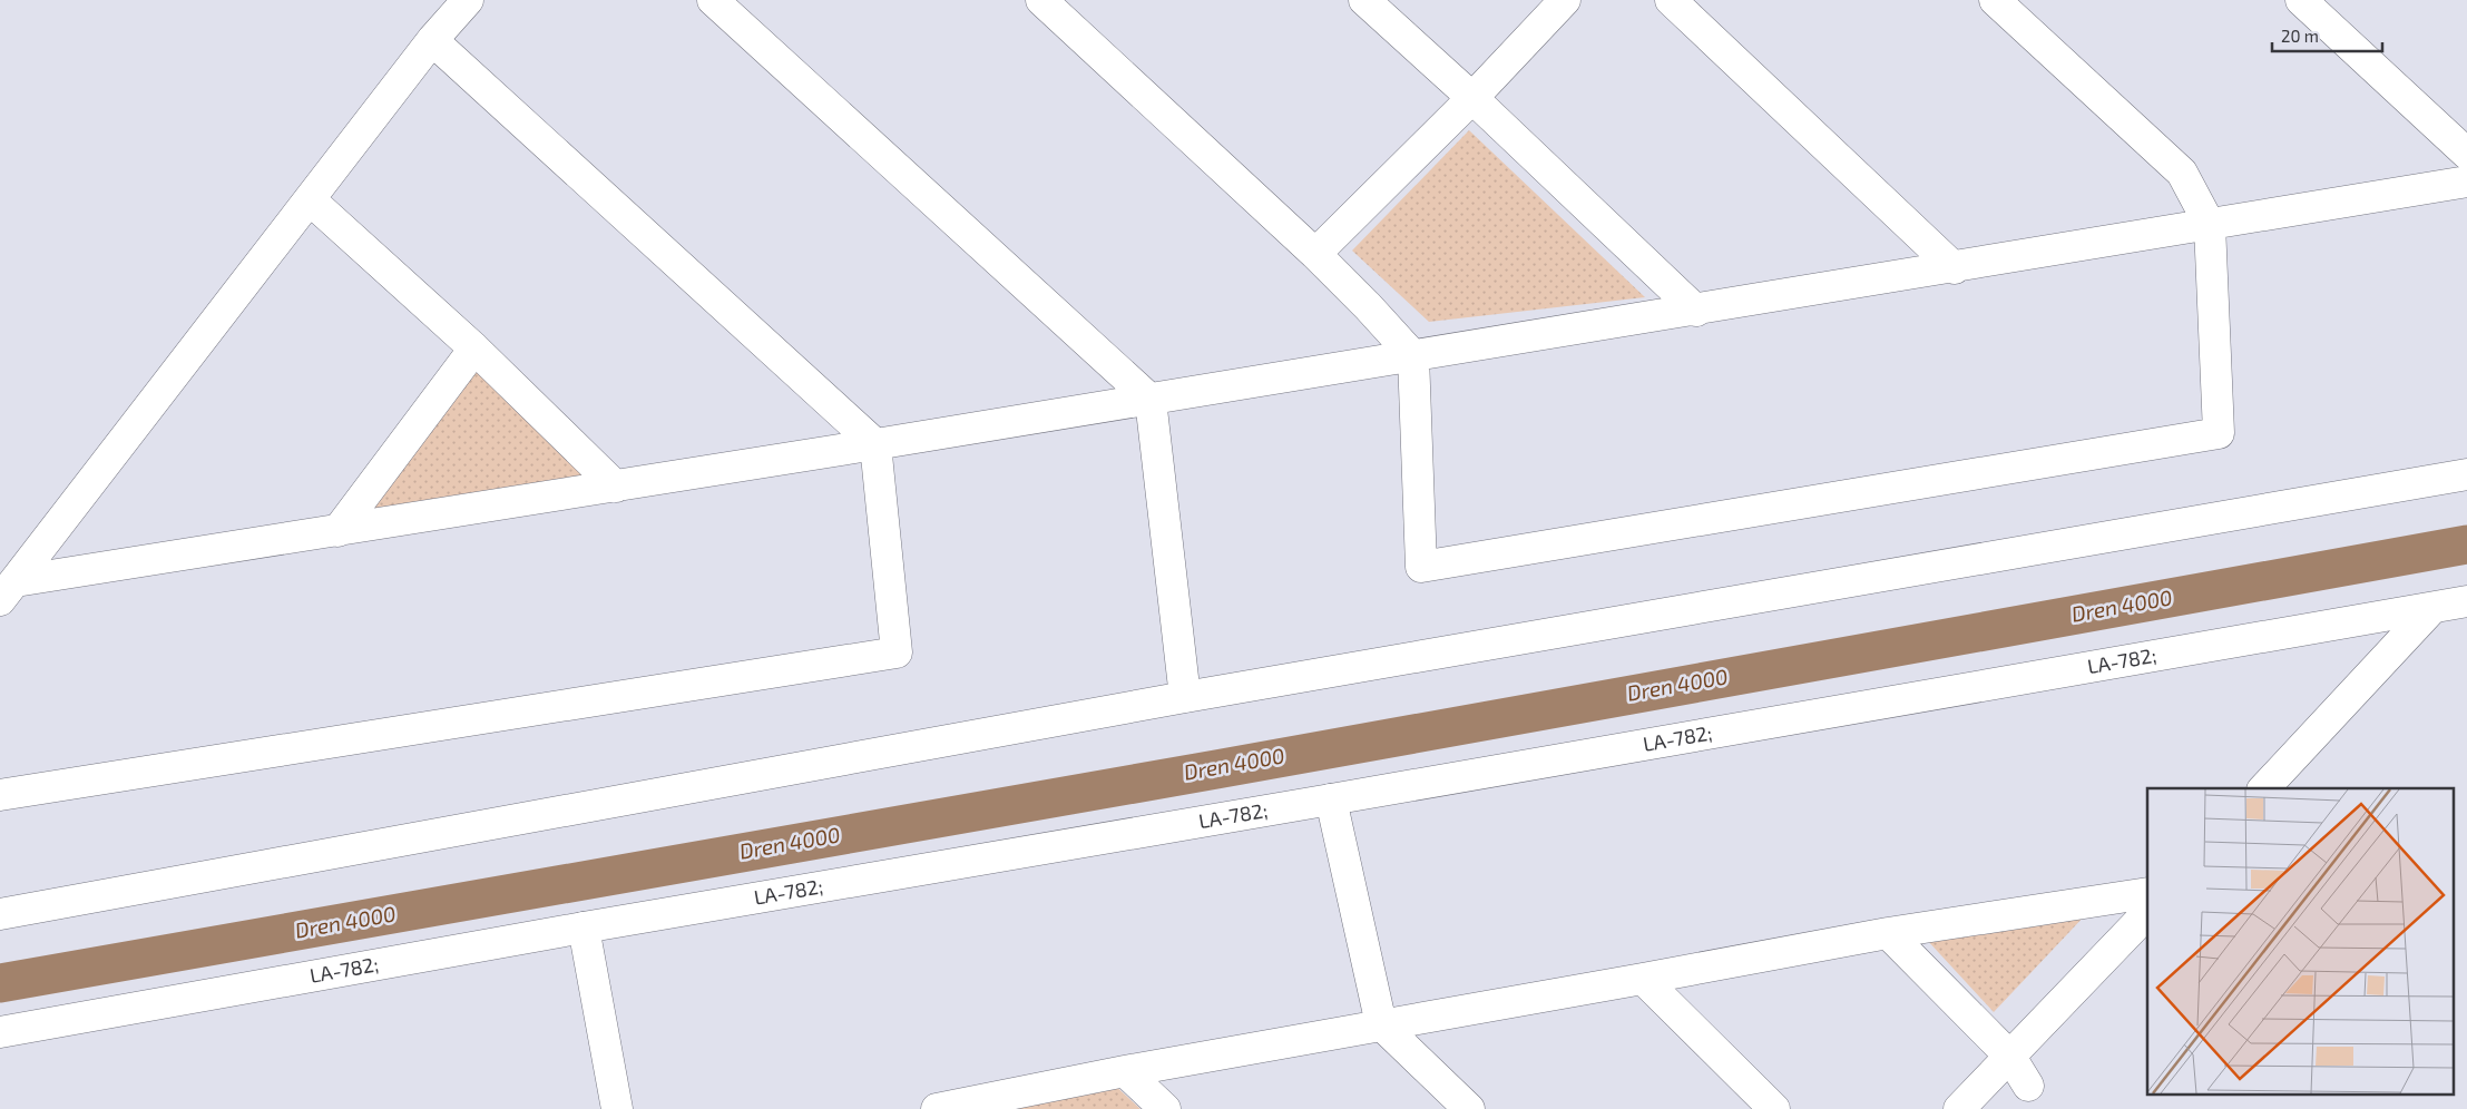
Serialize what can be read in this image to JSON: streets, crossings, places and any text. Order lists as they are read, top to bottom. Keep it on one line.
{"streets":{"street":["LA-782;"]},"water":["Dren 4000"],"scale_bar":"20 m"}
